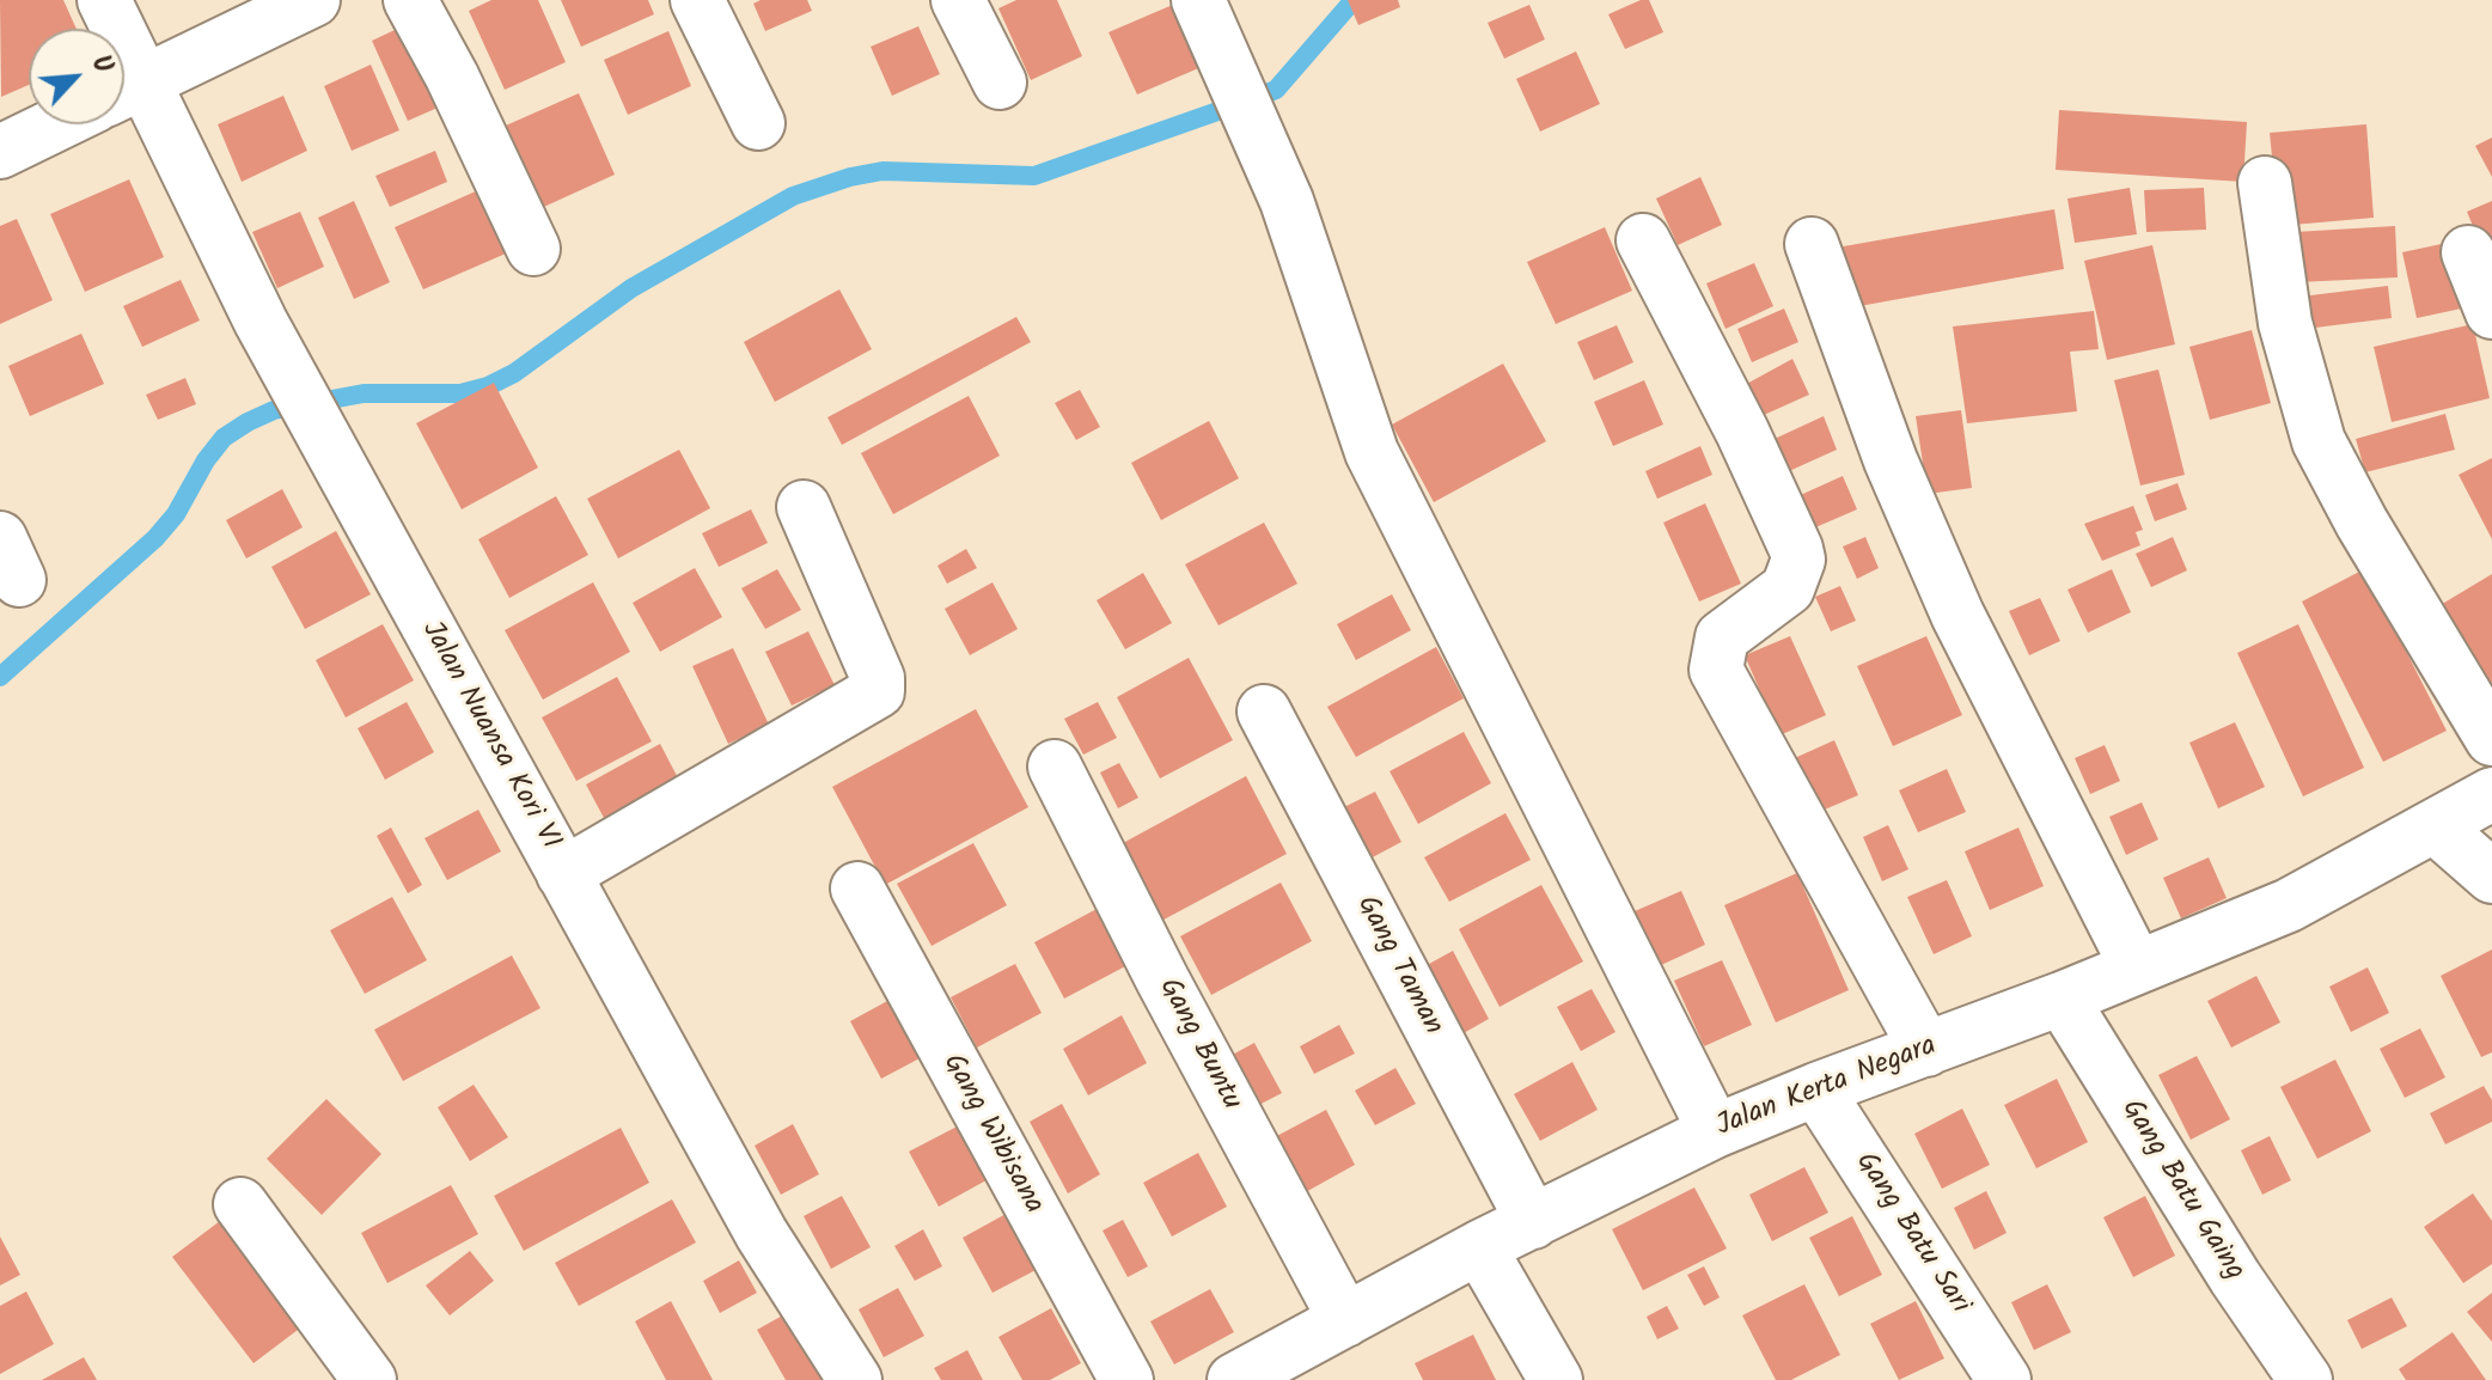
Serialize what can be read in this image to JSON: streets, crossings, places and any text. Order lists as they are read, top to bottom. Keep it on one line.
{"streets":{"street":["Jalan Nuansa Kori VI","Gang Taman","Gang Buntu","Jalan Kerta Negara","Gang Wibisana","Gang Batu Gaing","Gang Batu Sari"]},"crossings":[["Gang Taman","Jalan Kerta Negara"],["Gang Buntu","Jalan Kerta Negara"],["Jalan Kerta Negara","Gang Batu Gaing"],["Jalan Kerta Negara","Gang Batu Sari"]],"north":"top right"}
